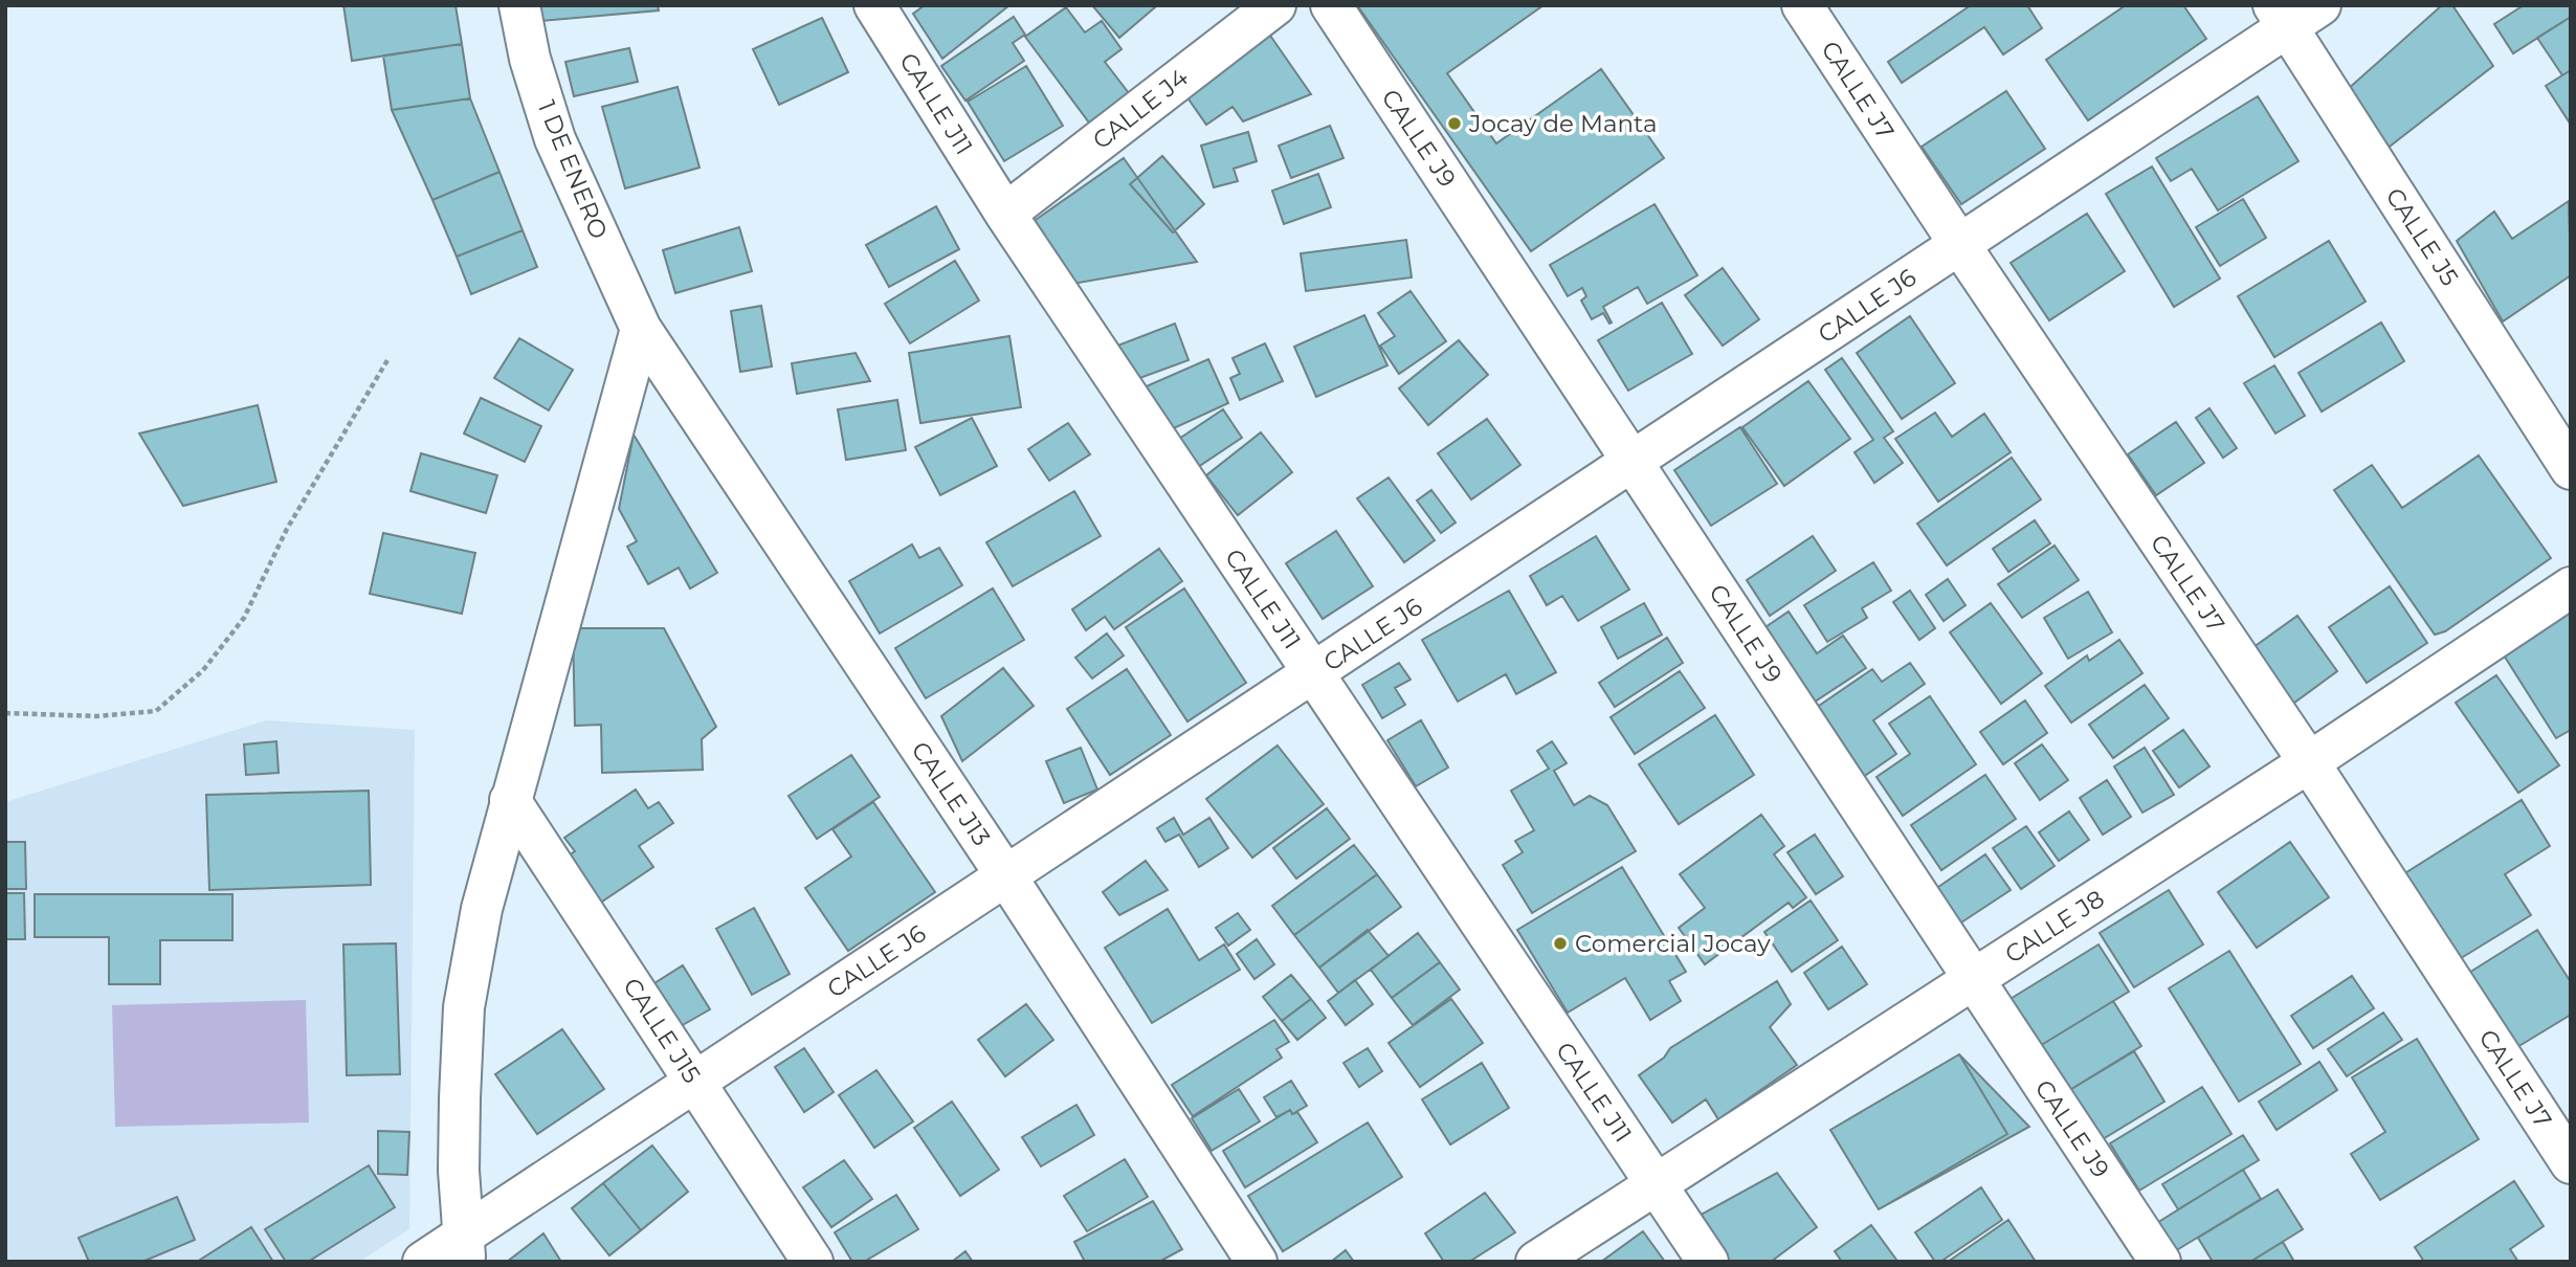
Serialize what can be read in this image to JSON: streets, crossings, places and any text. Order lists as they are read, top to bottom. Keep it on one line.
{"streets":{"street":["CALLE J7","CALLE J11","CALLE J4","CALLE J9","1 DE ENERO","CALLE J5","CALLE J6","CALLE J13","CALLE J8","CALLE J15"]},"crossings":[["CALLE J7","CALLE J6"],["CALLE J7","CALLE J8"],["CALLE J11","CALLE J4"],["CALLE J11","CALLE J6"],["CALLE J11","CALLE J8"],["CALLE J9","CALLE J6"],["CALLE J9","CALLE J8"],["1 DE ENERO","CALLE J13"],["CALLE J5","CALLE J6"],["CALLE J6","CALLE J13"],["CALLE J6","CALLE J15"]],"places":["Jocay de Manta","Comercial Jocay"]}
